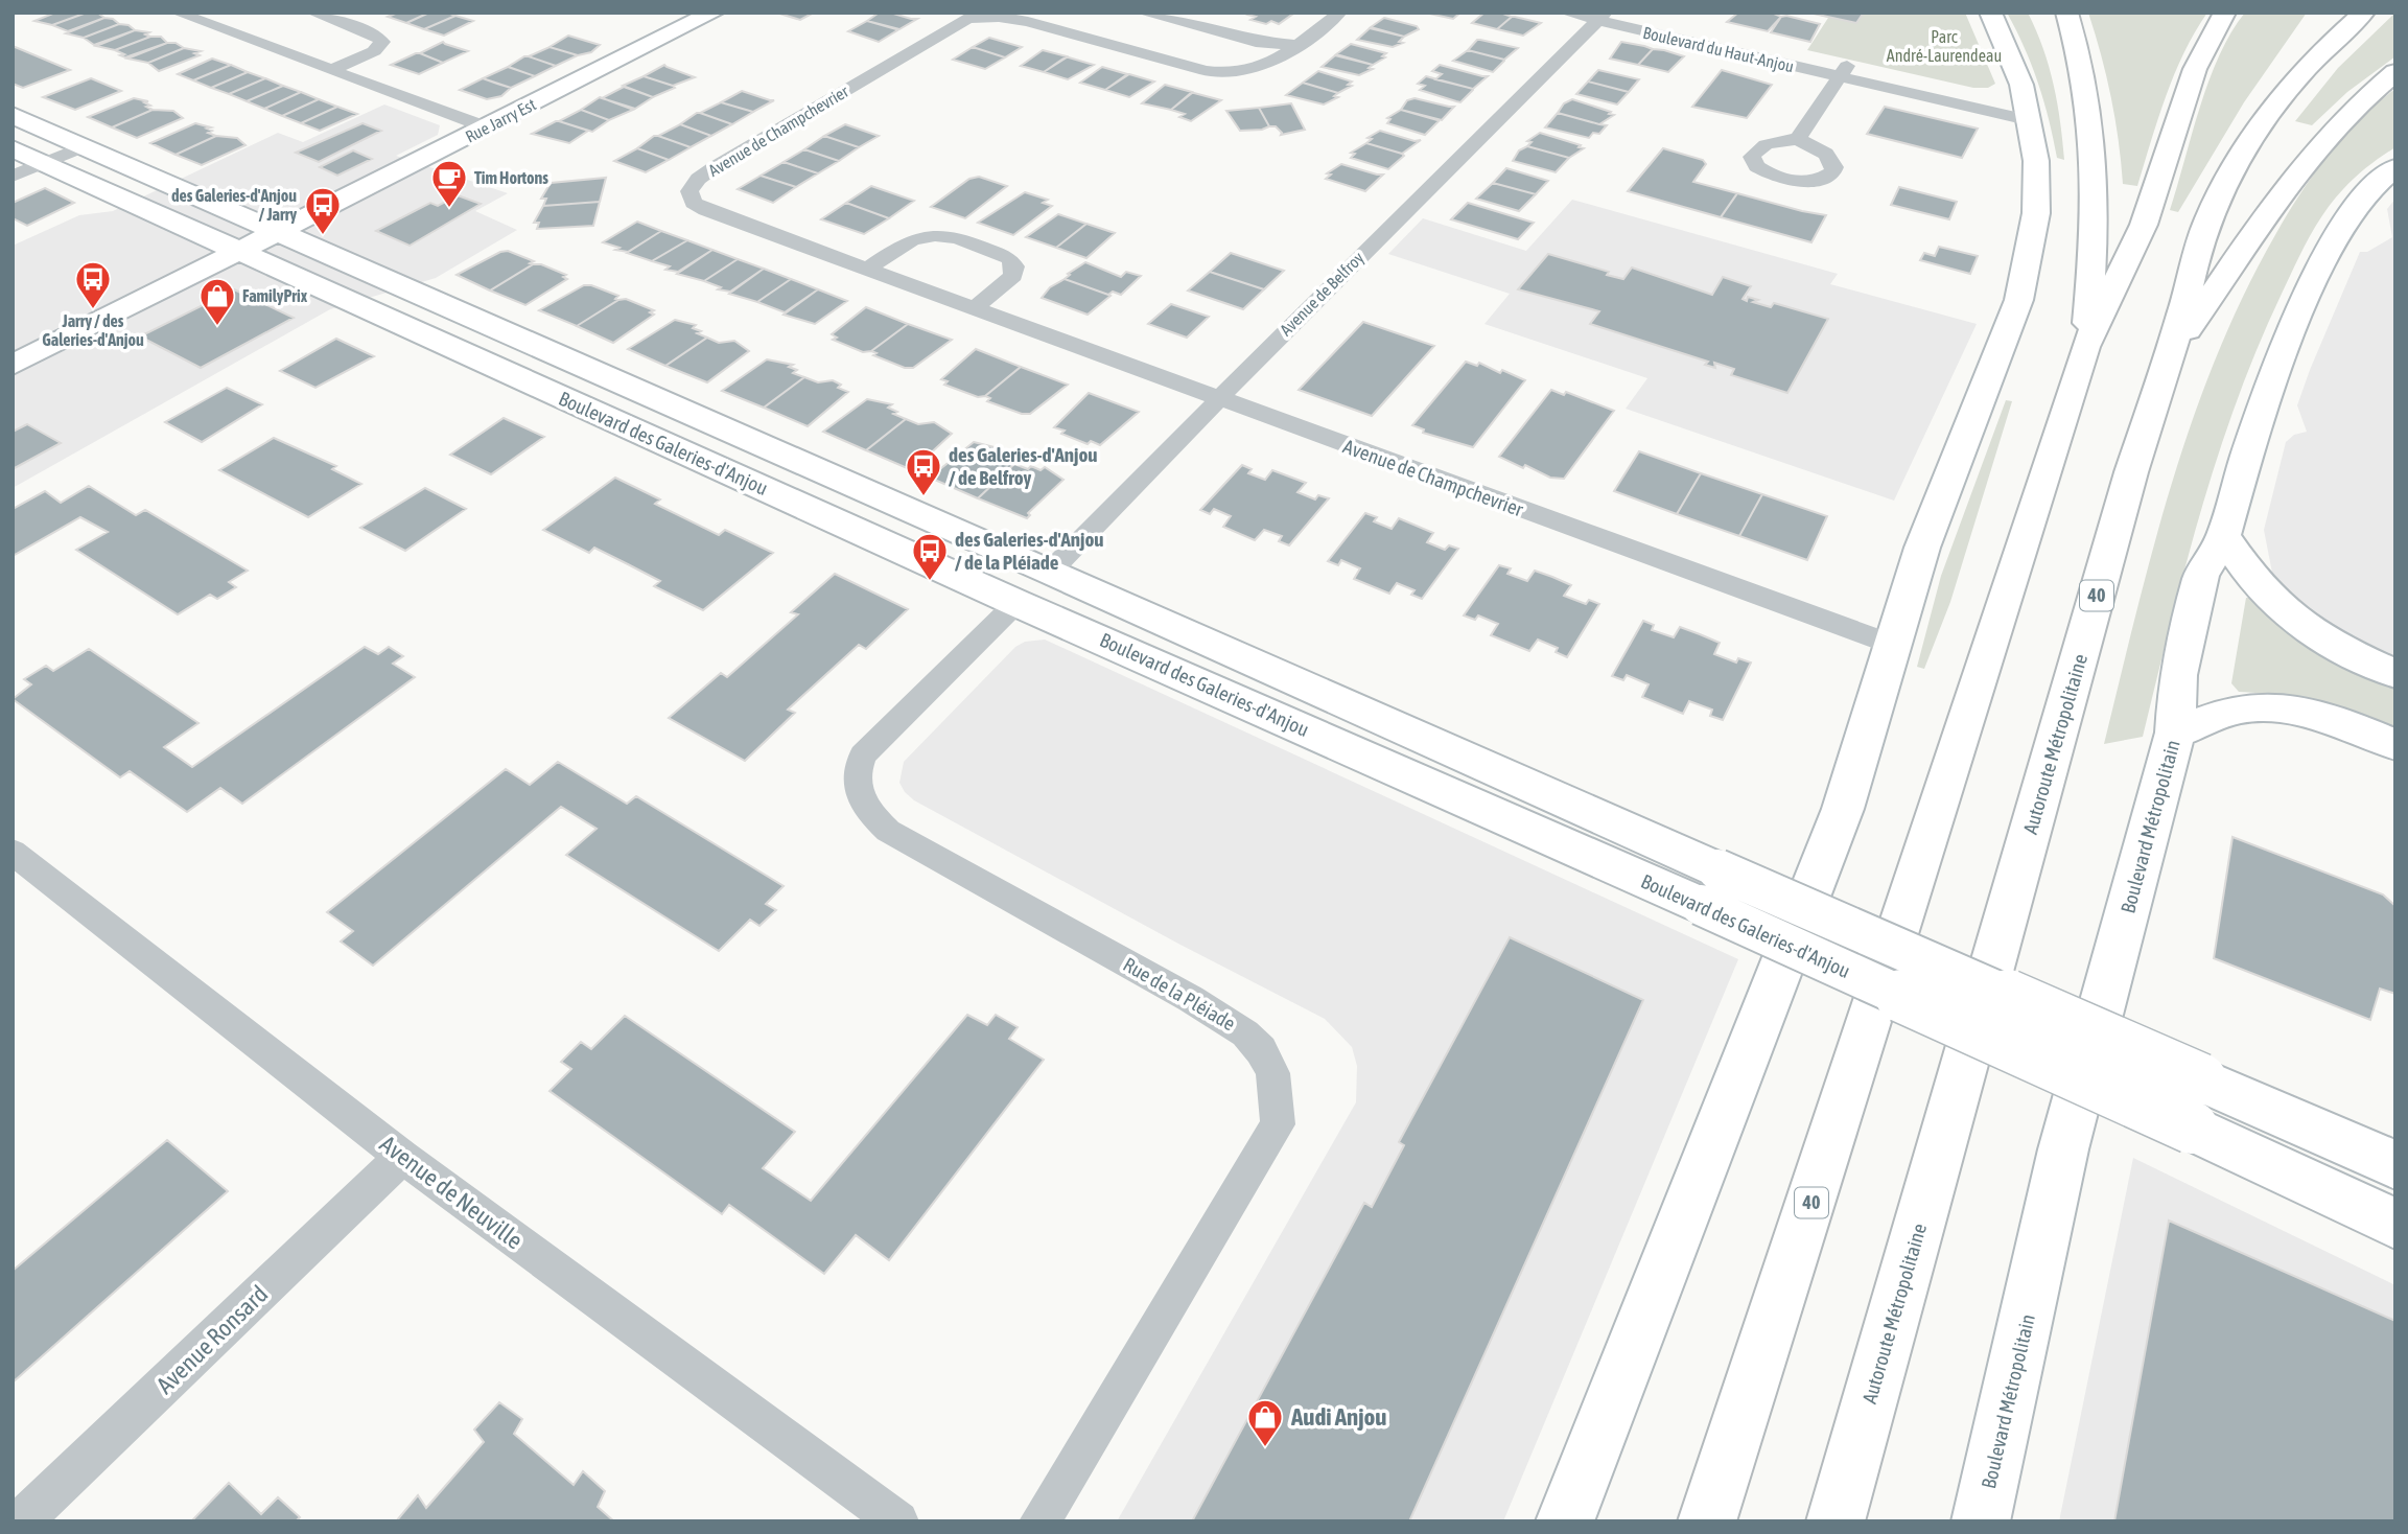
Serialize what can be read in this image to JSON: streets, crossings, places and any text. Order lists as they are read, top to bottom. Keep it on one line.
{"streets":{"main road":["Rue Jarry Est","Boulevard des Galeries-d'Anjou","40","Autoroute Métropolitaine","Boulevard Métropolitain"],"street":["Boulevard du Haut-Anjou","Avenue de Champchevrier","Avenue de Belfroy","Rue de la Pléiade","Avenue de Neuville","Avenue Ronsard"]},"crossings":[["Boulevard du Haut-Anjou","Avenue de Belfroy"],["Rue Jarry Est","Boulevard des Galeries-d'Anjou"],["Avenue de Champchevrier","Avenue de Belfroy"],["Avenue de Belfroy","Boulevard des Galeries-d'Anjou"],["Boulevard des Galeries-d'Anjou","Rue de la Pléiade"],["Avenue de Neuville","Avenue Ronsard"]],"parks":["Parc André-Laurendeau"],"places":{"cafe":["Tim Hortons"],"bus stop":["des Galeries-d'Anjou / Jarry","Jarry / des Galeries-d'Anjou","des Galeries-d'Anjou / de Belfroy","des Galeries-d'Anjou / de la Pléiade"],"shop":["FamilyPrix","Audi Anjou"]}}
